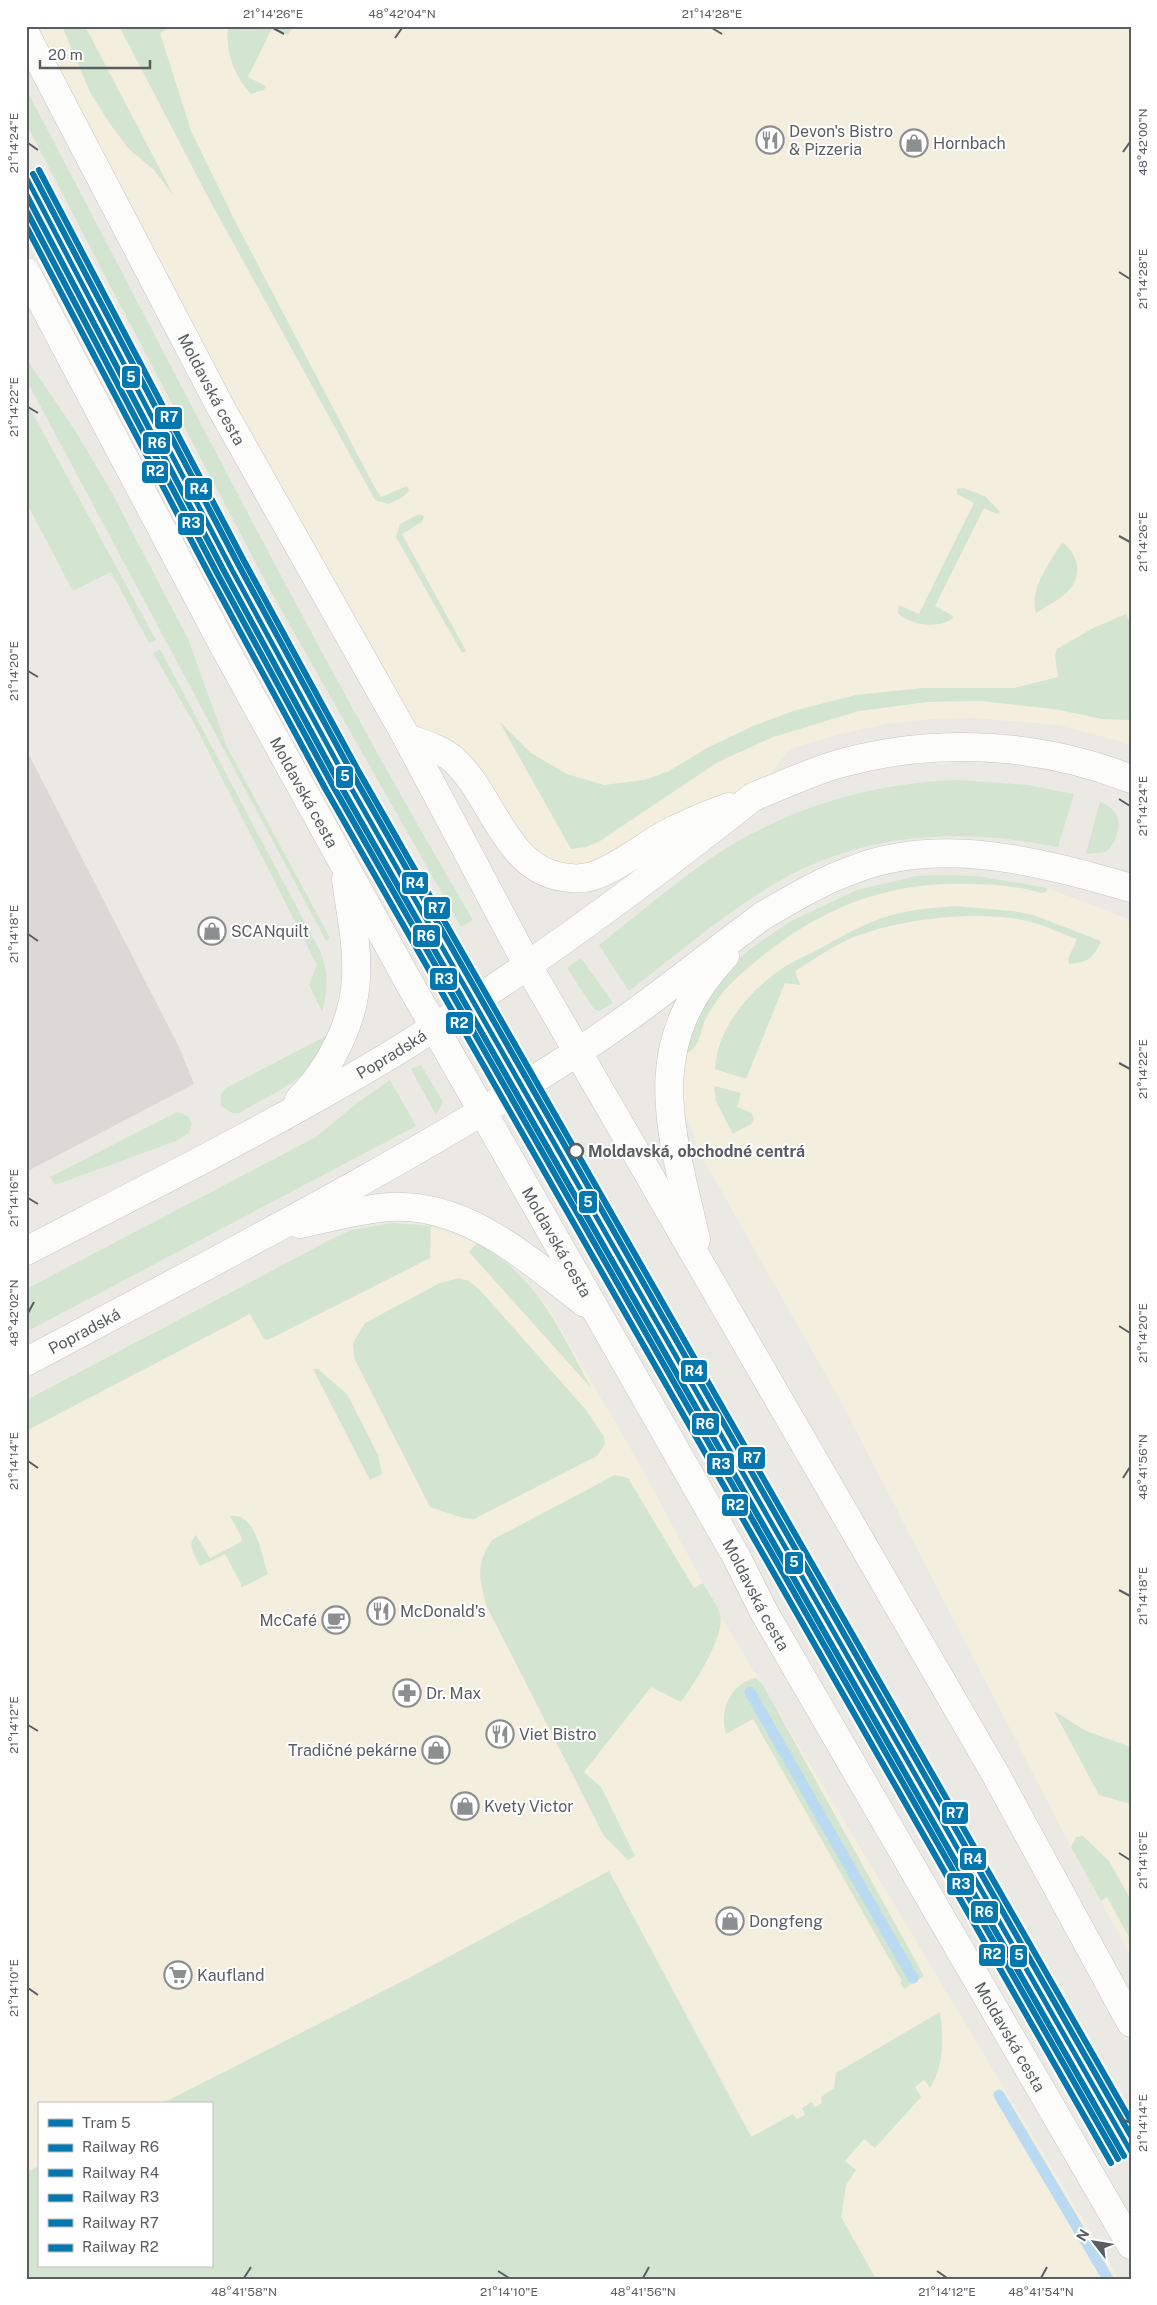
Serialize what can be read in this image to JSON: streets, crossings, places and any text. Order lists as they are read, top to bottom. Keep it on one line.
{"streets":{"street":["Moldavská cesta","Popradská"]},"crossings":[["Moldavská cesta","Popradská"]],"places":{"restaurant":["Devon's Bistro & Pizzeria","McDonald's","Viet Bistro"],"shop":["Hornbach","SCANquilt","Tradičné pekárne","Kvety Victor","Dongfeng"],"other":["Moldavská, obchodné centrá"],"cafe":["McCafé"],"pharmacy":["Dr. Max"],"supermarket":["Kaufland"]},"lines":["rail line R7","rail line R4","tram line 5","rail line R6","rail line R3","rail line R2"],"legend":["Tram 5","Railway R6","Railway R4","Railway R3","Railway R7","Railway R2"],"scale_bar":"20 m","north":"top left","coordinates":["21°14'26\"E","48°42'04\"N","21°14'28\"E","48°42'00\"N","21°14'24\"E","21°14'22\"E","21°14'20\"E","21°14'18\"E","21°14'16\"E","48°42'02\"N","21°14'14\"E","48°41'56\"N","21°14'12\"E","21°14'10\"E","48°41'58\"N","48°41'54\"N"]}
